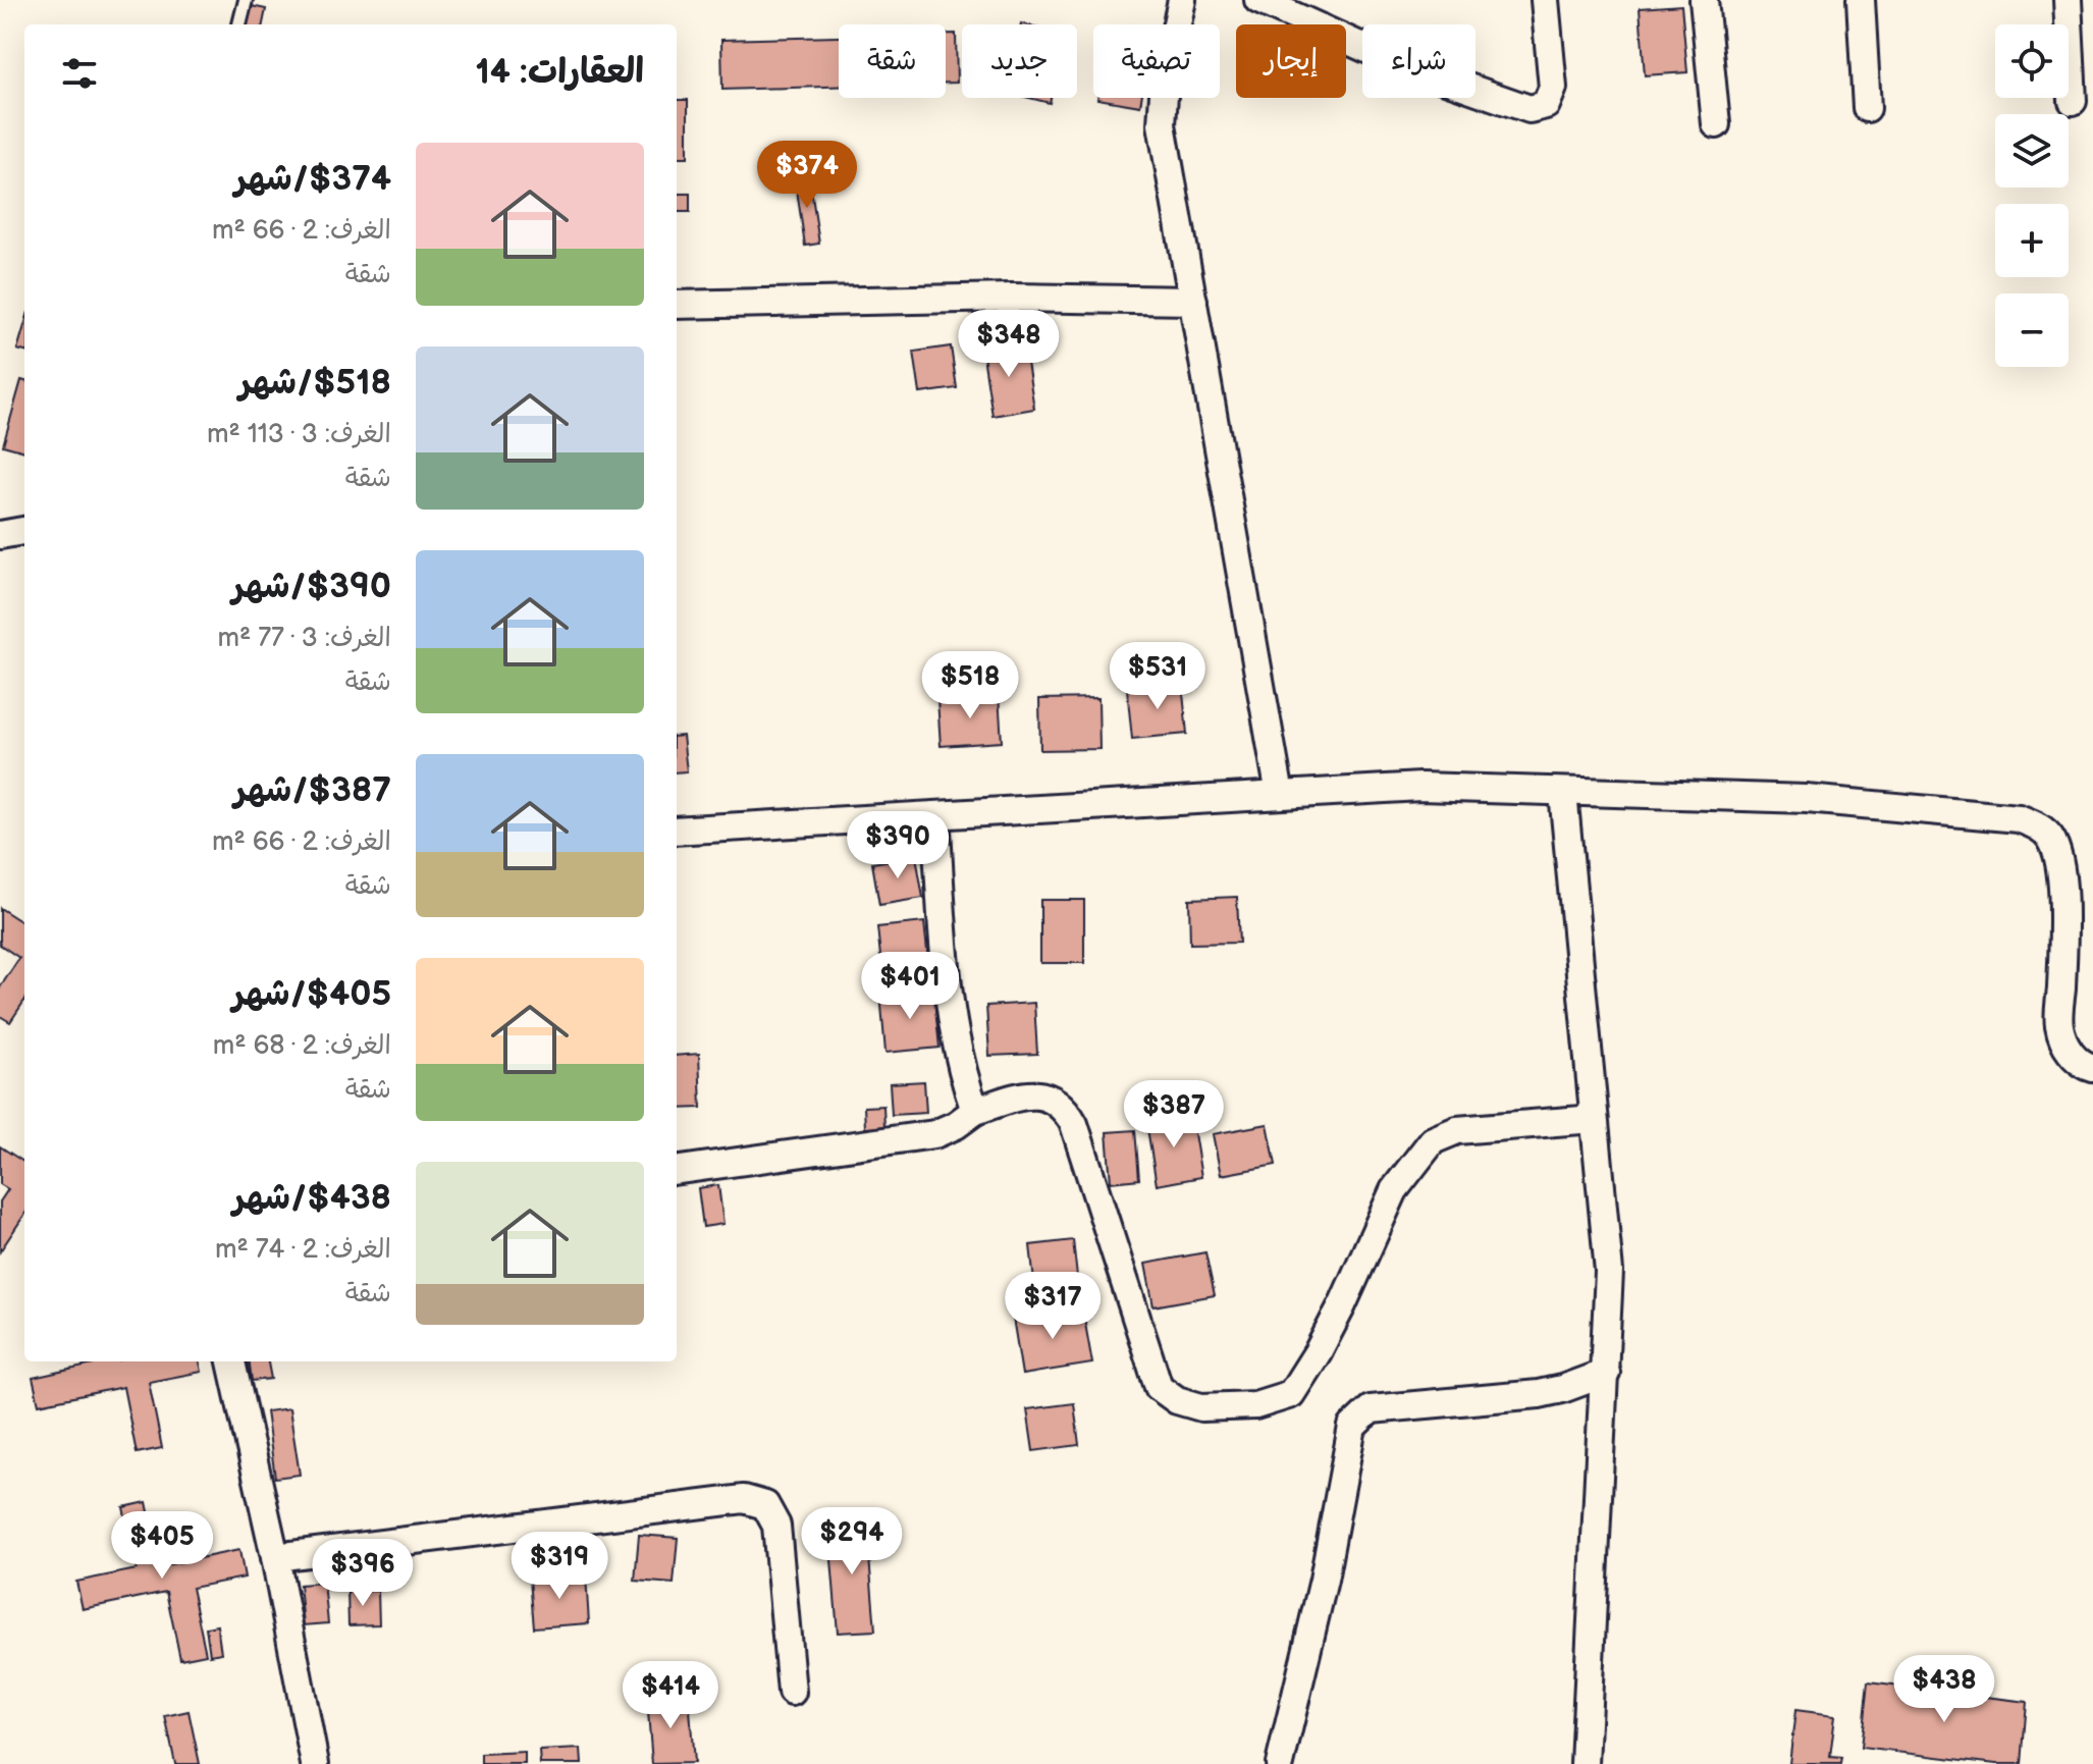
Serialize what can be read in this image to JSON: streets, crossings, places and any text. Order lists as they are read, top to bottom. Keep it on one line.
{"page":{"map_buttons":["+","−"],"chip":["شراء","إيجار","تصفية","جديد","شقة"],"heading":"العقارات: 14","list":[{"name":"$374/شهر","note":"الغرف: 2 · 66 m² · شقة"},{"name":"$518/شهر","note":"الغرف: 3 · 113 m² · شقة"},{"name":"$390/شهر","note":"الغرف: 3 · 77 m² · شقة"},{"name":"$387/شهر","note":"الغرف: 2 · 66 m² · شقة"},{"name":"$405/شهر","note":"الغرف: 2 · 68 m² · شقة"},{"name":"$438/شهر","note":"الغرف: 2 · 74 m² · شقة"}],"price":["$374","$348","$531","$518","$390","$401","$387","$317","$294","$405","$319","$396","$438","$414"]}}
